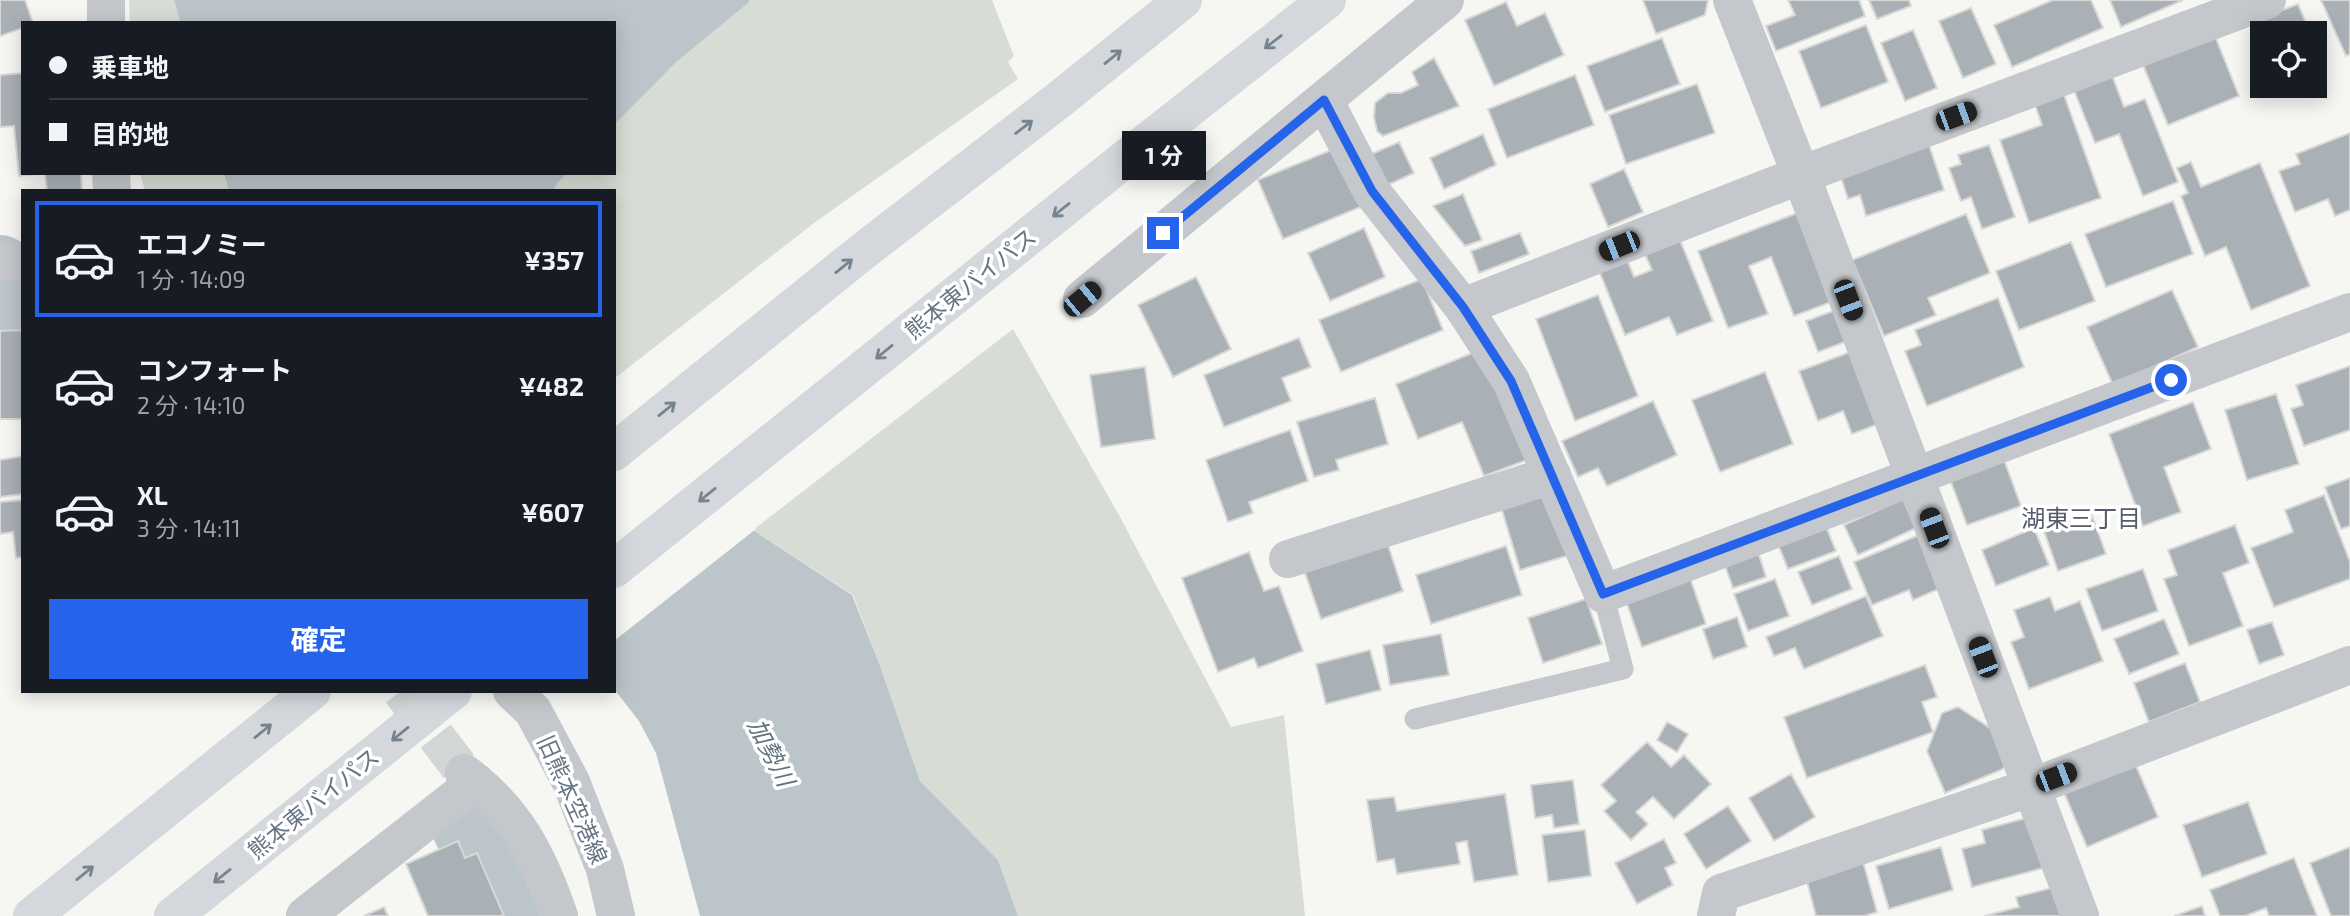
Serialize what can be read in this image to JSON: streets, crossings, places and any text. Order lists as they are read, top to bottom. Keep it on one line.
{"streets":{"highway":["熊本東バイパス"],"street":["旧熊本空港線"]},"districts":["湖東三丁目"],"water":["加勢川"],"page":{"banner":["乗車地","目的地"],"bubble":"1 分","list":[{"name":"エコノミー","note":"1 分 · 14:09","value":"¥357"},{"name":"コンフォート","note":"2 分 · 14:10","value":"¥482"},{"name":"XL","note":"3 分 · 14:11","value":"¥607"}],"buttons":"確定"}}
